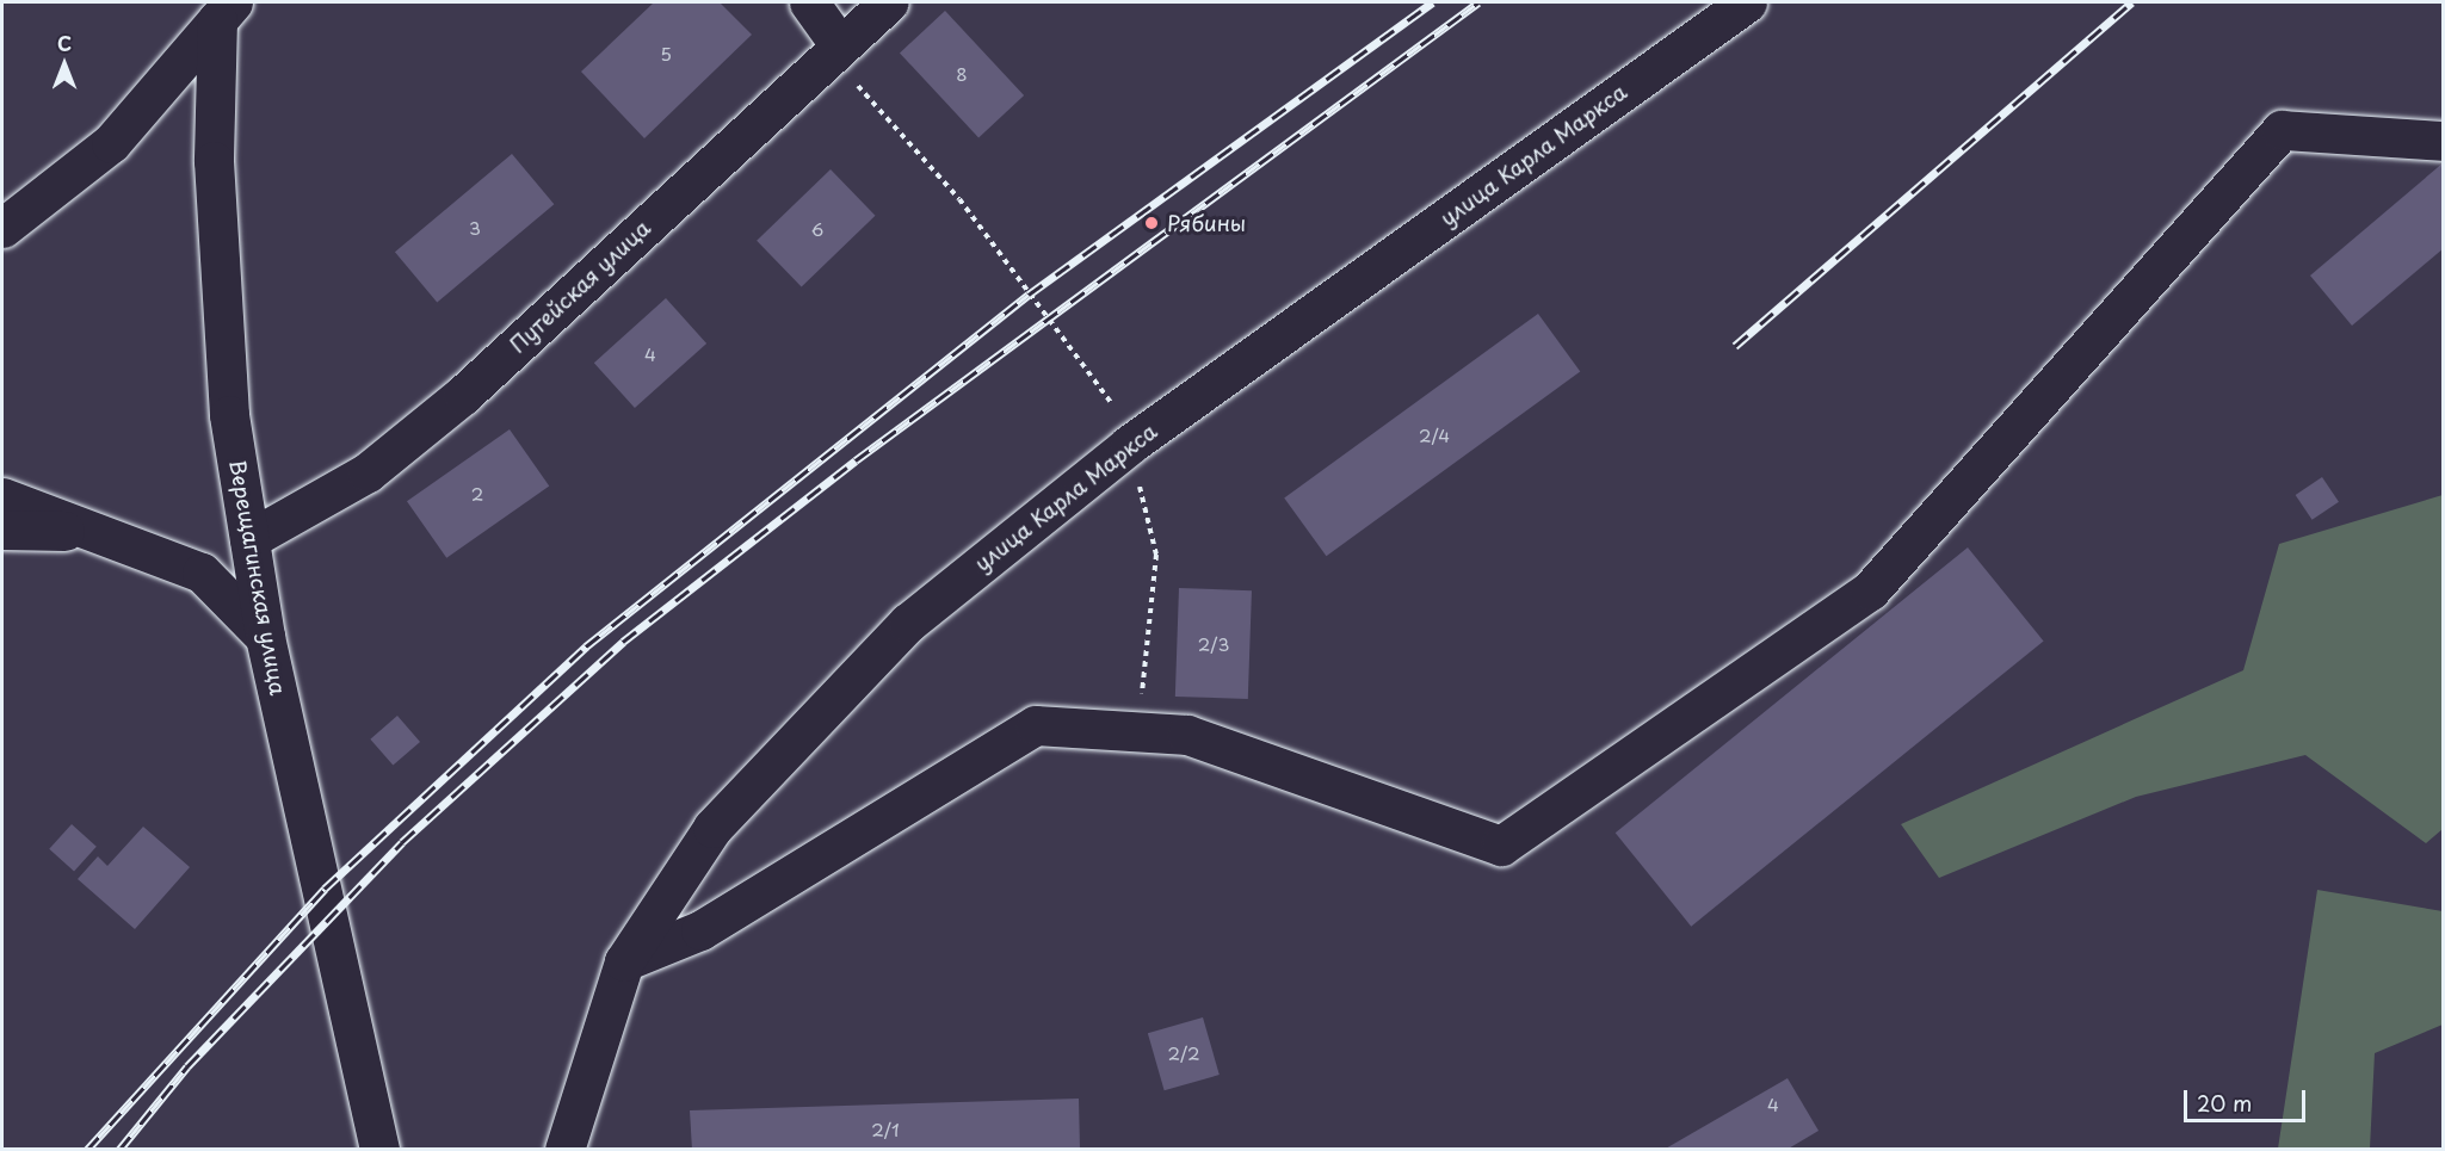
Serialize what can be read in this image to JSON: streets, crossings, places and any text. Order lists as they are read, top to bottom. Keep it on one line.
{"streets":{"main road":["улица Карла Маркса","Путейская улица","Верещагинская улица"]},"crossings":[["Путейская улица","Верещагинская улица"]],"places":["Рябины"],"house_numbers":["5","8","3","6","4","2/4","2","2/3","2/2","4","2/1"],"scale_bar":"20 m","north":"top"}
